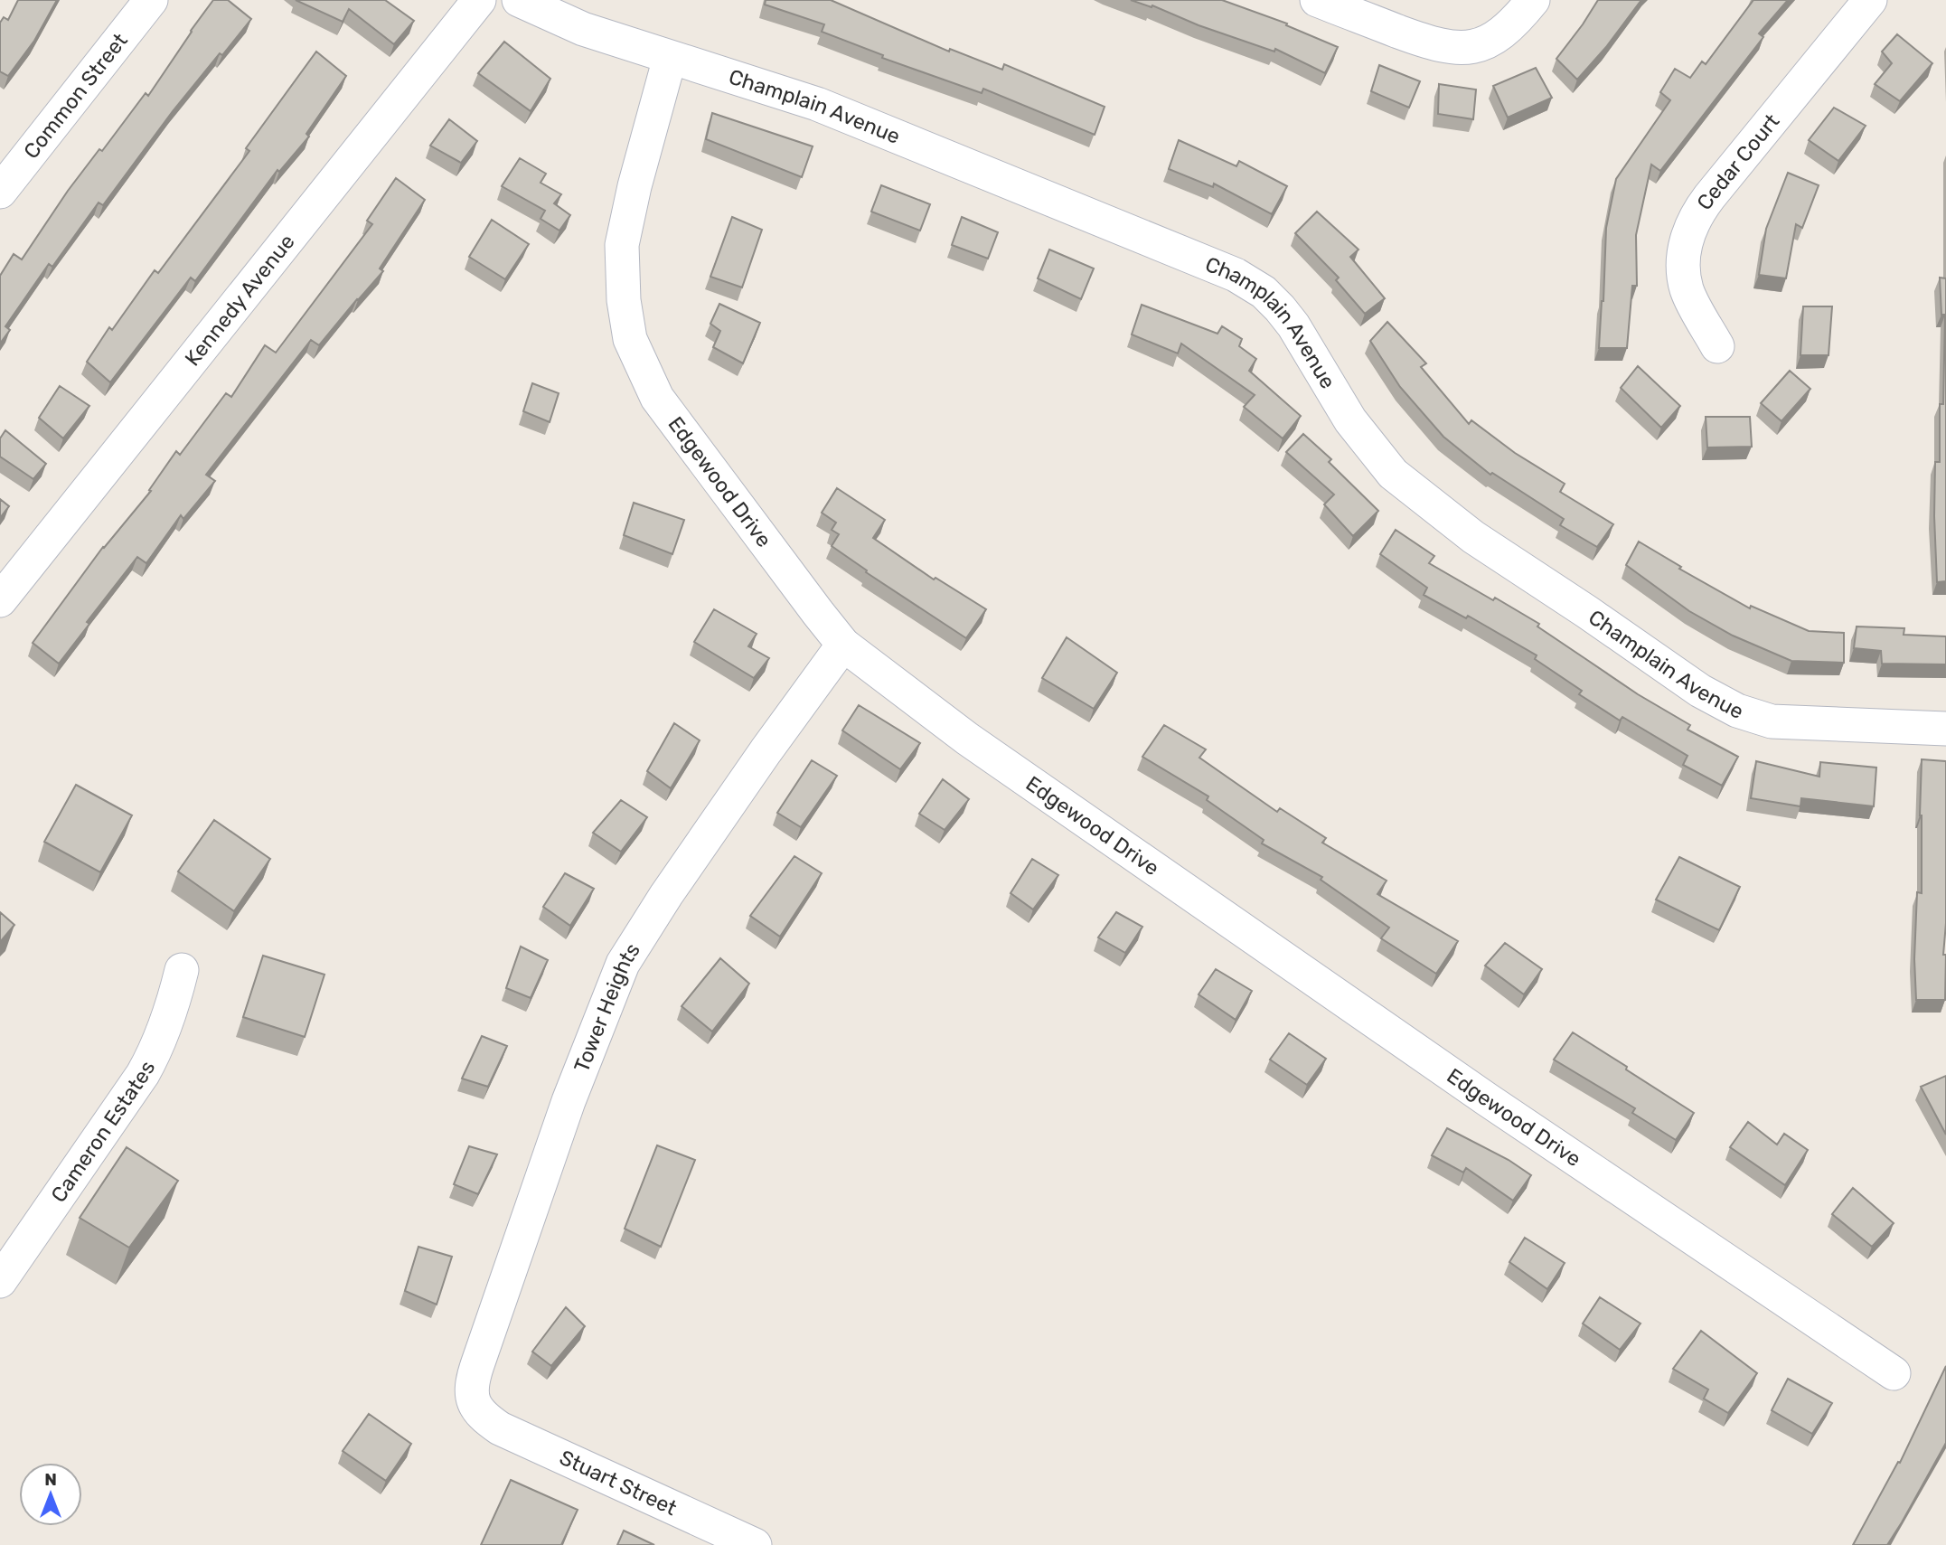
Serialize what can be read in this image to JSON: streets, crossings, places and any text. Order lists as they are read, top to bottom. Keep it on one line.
{"streets":{"street":["Common Street","Champlain Avenue","Cedar Court","Kennedy Avenue","Edgewood Drive","Tower Heights","Cameron Estates","Stuart Street"]},"crossings":[["Champlain Avenue","Edgewood Drive"],["Edgewood Drive","Tower Heights"],["Tower Heights","Stuart Street"]],"north":"top"}
